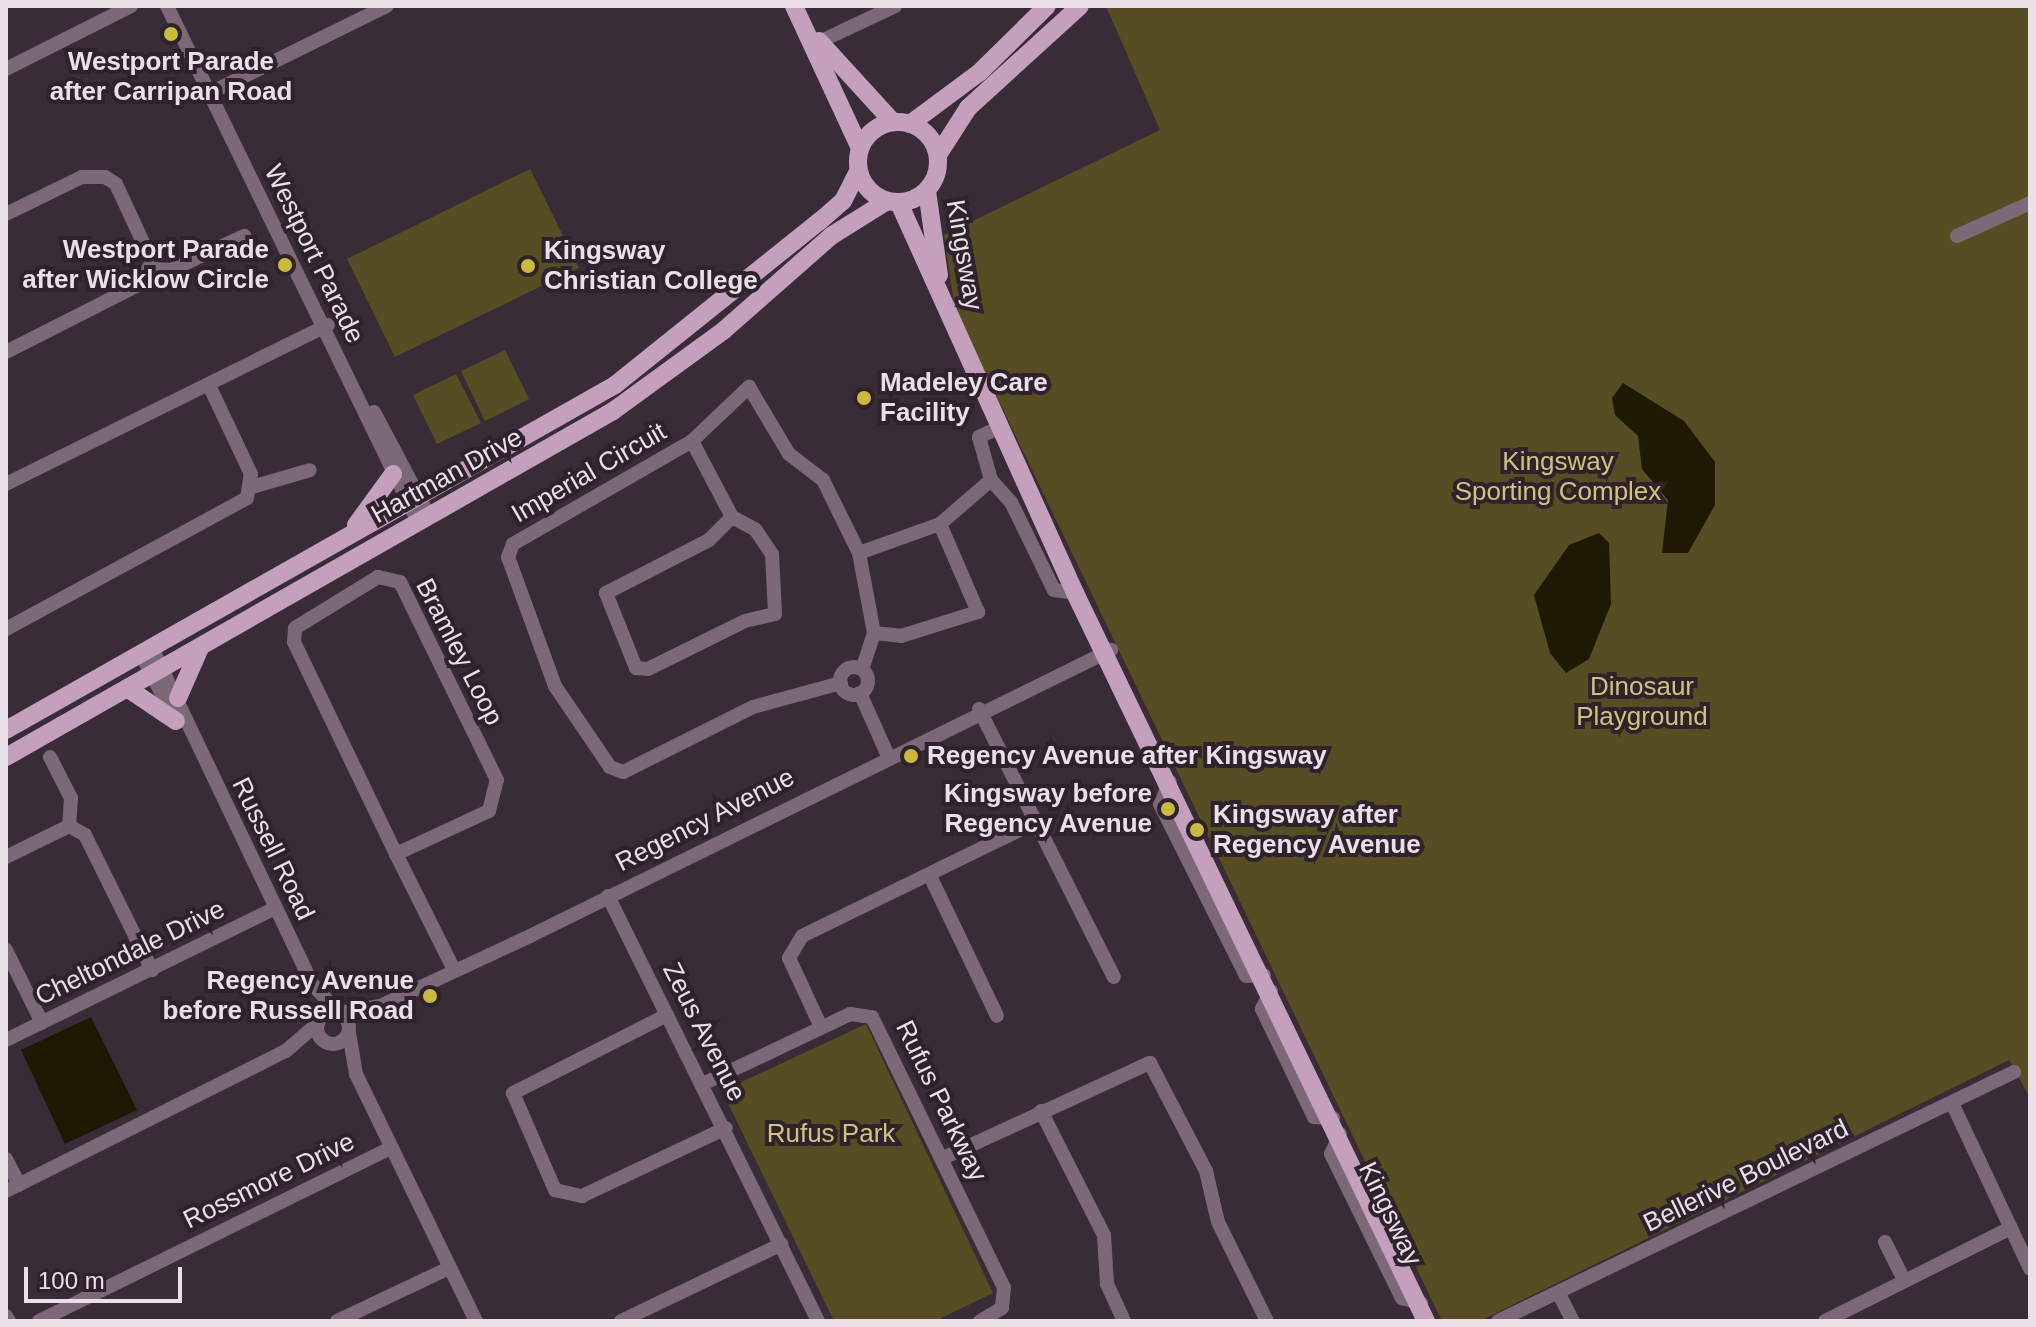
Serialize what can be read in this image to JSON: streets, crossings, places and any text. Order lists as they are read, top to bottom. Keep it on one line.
{"streets":{"main road":["Kingsway","Hartman Drive"],"street":["Westport Parade","Imperial Circuit","Bramley Loop","Regency Avenue","Russell Road","Cheltondale Drive","Zeus Avenue","Rufus Parkway","Bellerive Boulevard","Rossmore Drive"]},"crossings":[["Westport Parade","Hartman Drive"],["Kingsway","Hartman Drive"],["Kingsway","Regency Avenue"],["Imperial Circuit","Regency Avenue"],["Hartman Drive","Russell Road"],["Bramley Loop","Regency Avenue"],["Regency Avenue","Russell Road"],["Regency Avenue","Zeus Avenue"],["Russell Road","Cheltondale Drive"],["Zeus Avenue","Rufus Parkway"]],"parks":["Kingsway Sporting Complex","Dinosaur Playground","Rufus Park"],"places":["Westport Parade after Carripan Road","Westport Parade after Wicklow Circle","Kingsway Christian College","Madeley Care Facility","Regency Avenue after Kingsway","Kingsway before Regency Avenue","Kingsway after Regency Avenue","Regency Avenue before Russell Road"],"scale_bar":"100 m"}
